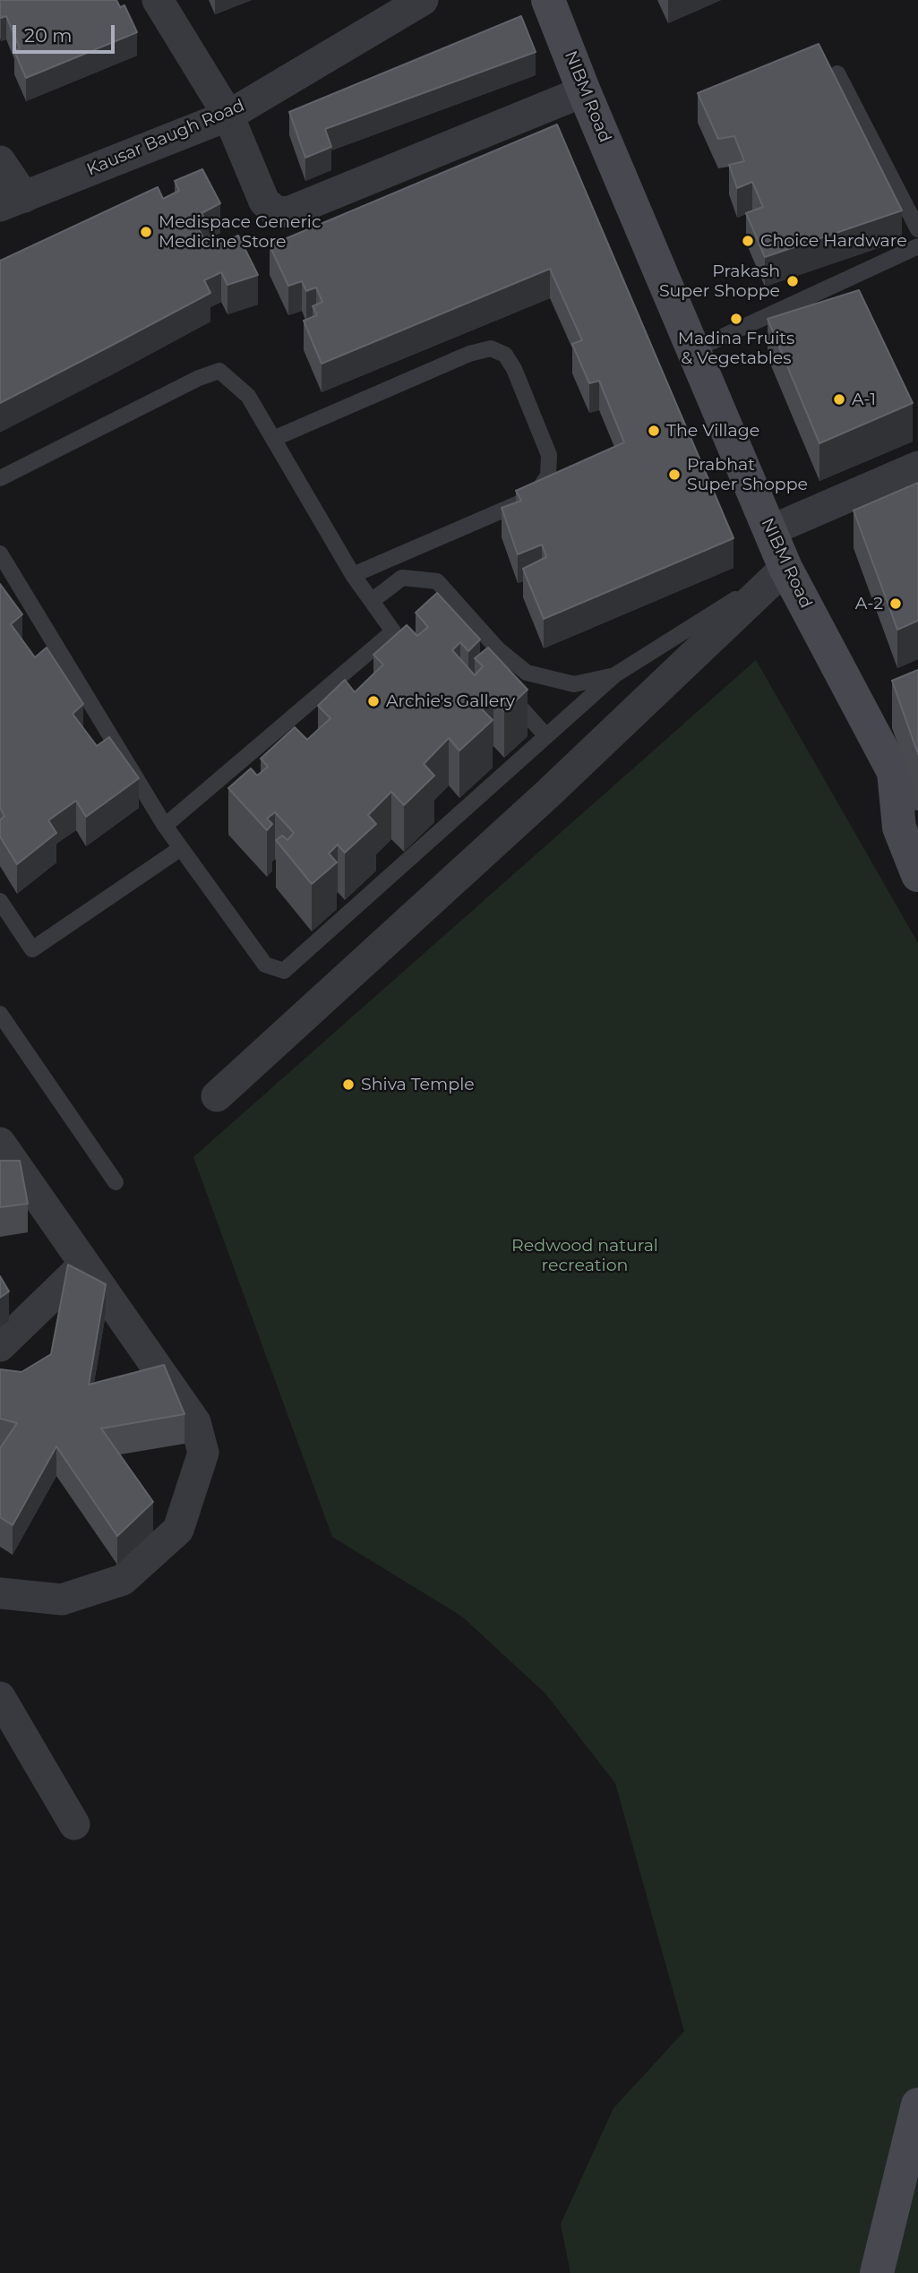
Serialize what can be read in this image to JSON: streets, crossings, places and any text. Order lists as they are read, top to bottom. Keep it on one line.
{"streets":{"main road":["NIBM Road"],"street":["Kausar Baugh Road"]},"parks":["Redwood natural recreation"],"places":["Medispace Generic Medicine Store","Choice Hardware","Prakash Super Shoppe","Madina Fruits & Vegetables","A-1","The Village","Prabhat Super Shoppe","A-2","Archie's Gallery","Shiva Temple"],"scale_bar":"20 m"}
